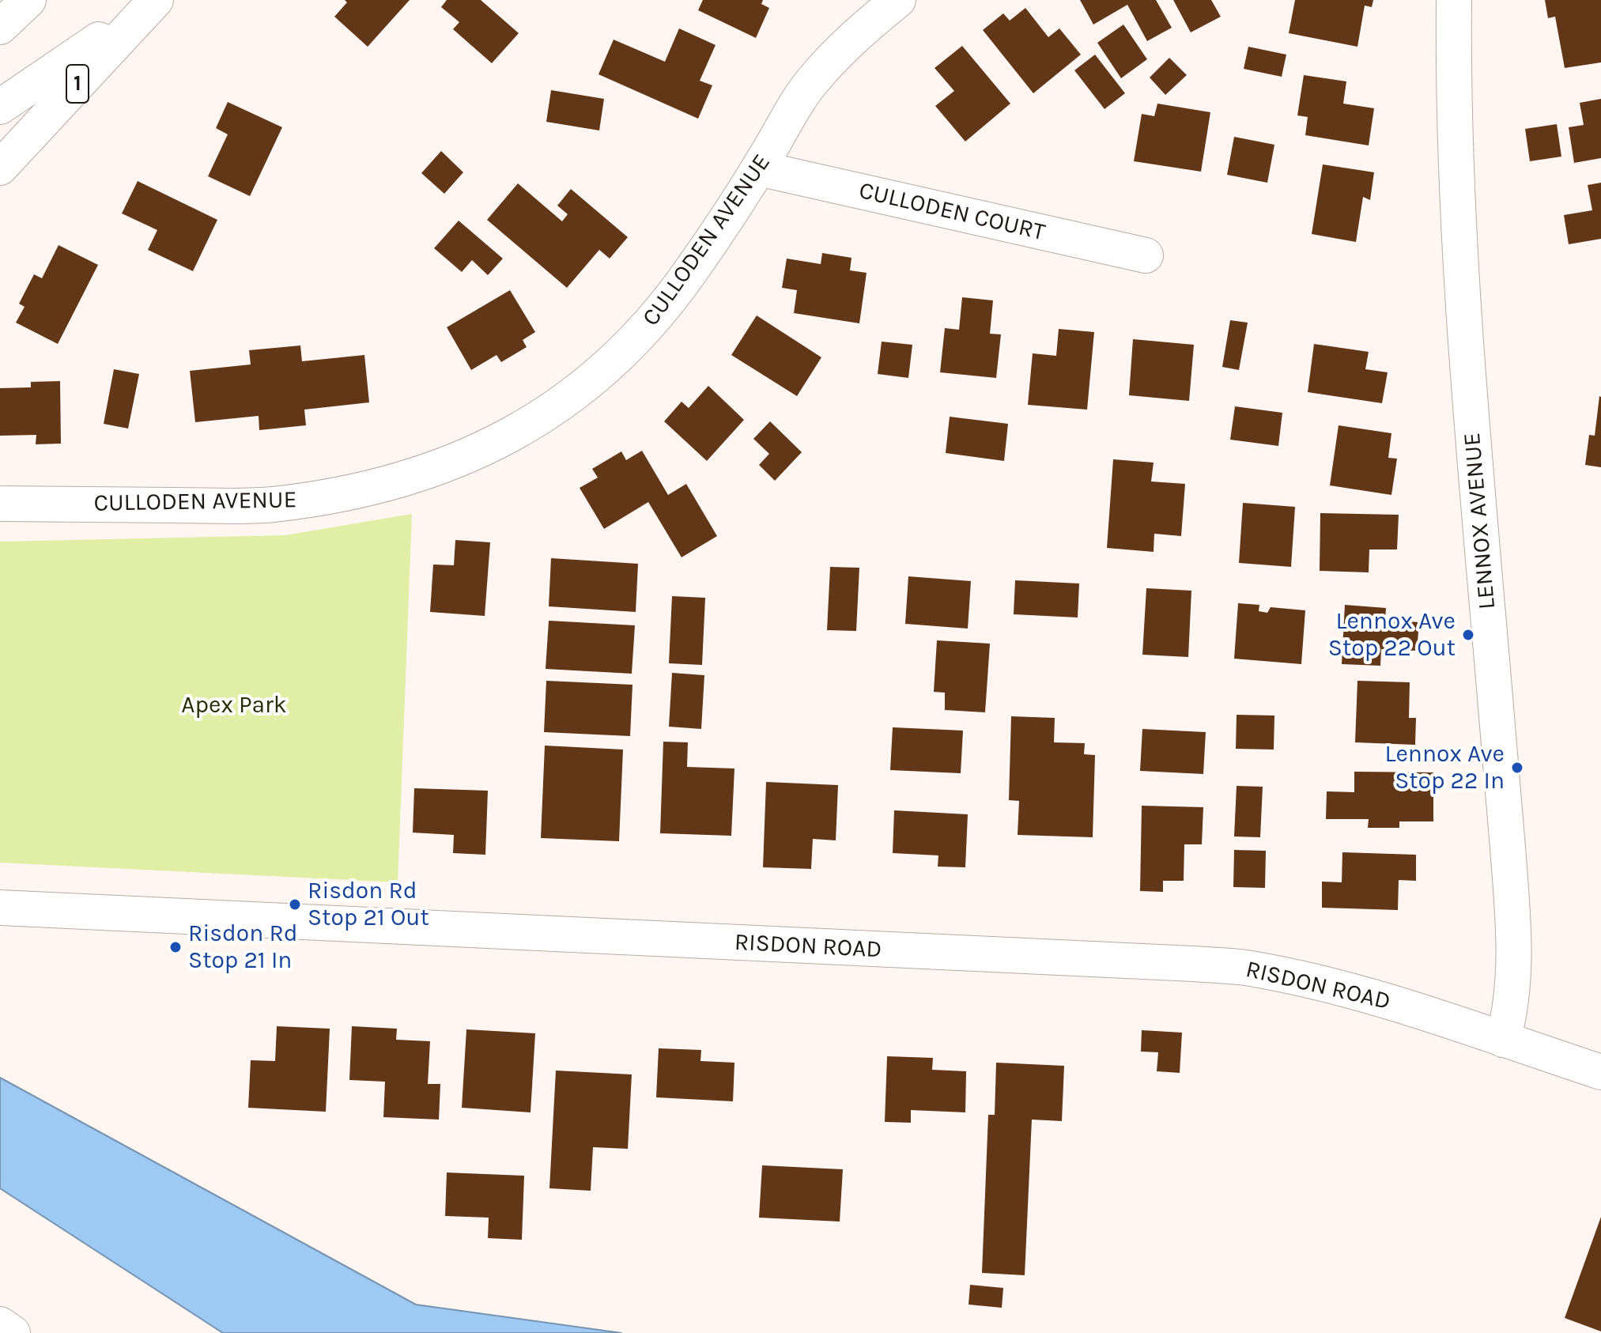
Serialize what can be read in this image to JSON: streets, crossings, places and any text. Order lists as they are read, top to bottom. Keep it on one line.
{"streets":{"main road":["1","CULLODEN COURT","CULLODEN AVENUE","LENNOX AVENUE","RISDON ROAD"]},"crossings":[["CULLODEN COURT","CULLODEN AVENUE"],["LENNOX AVENUE","RISDON ROAD"]],"parks":["Apex Park"],"places":["Lennox Ave Stop 22 Out","Lennox Ave Stop 22 In","Risdon Rd Stop 21 Out","Risdon Rd Stop 21 In"]}
